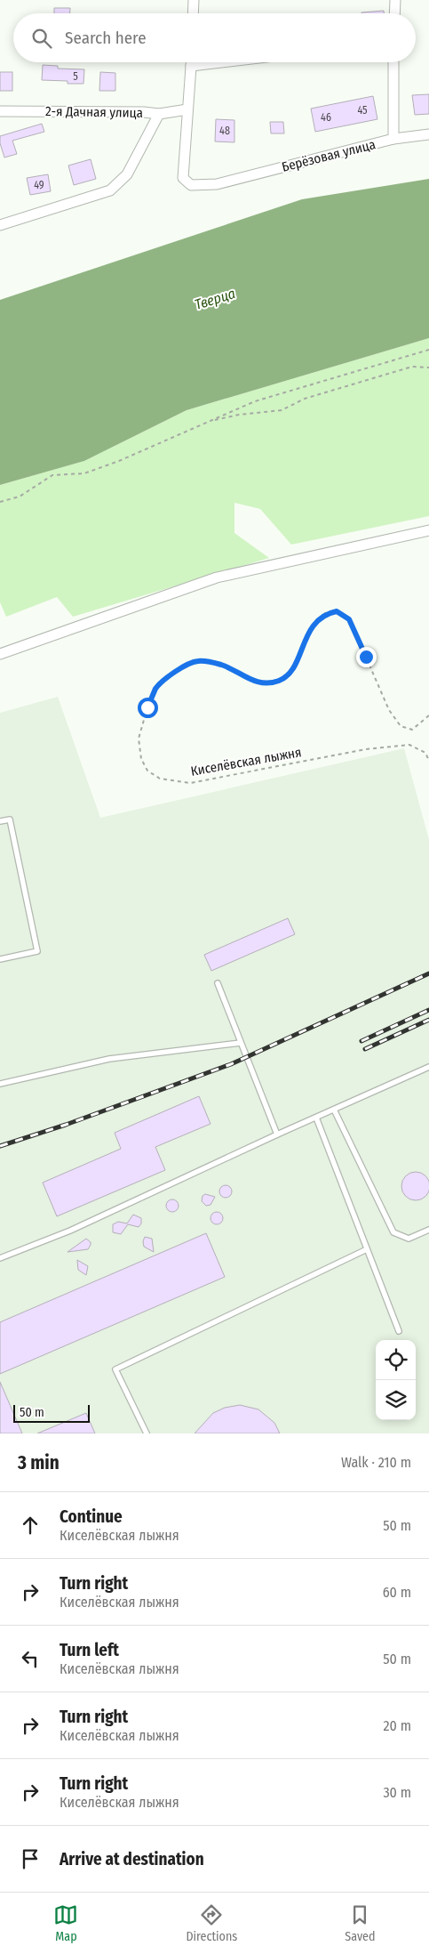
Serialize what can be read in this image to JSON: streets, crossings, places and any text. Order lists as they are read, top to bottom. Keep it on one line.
{"streets":{"street":["2-я Дачная улица","Берёзовая улица"],"path":["Киселёвская лыжня"]},"crossings":[["2-я Дачная улица","Берёзовая улица"]],"water":["Тверца"],"house_numbers":["5","45","46","48","49"],"scale_bar":"50 m","page":{"search":"Search here","scale":"50 m","heading":["3 min","Walk · 210 m"],"list":[["Continue","Киселёвская лыжня","50 m"],["Turn right","Киселёвская лыжня","60 m"],["Turn left","Киселёвская лыжня","50 m"],["Turn right","Киселёвская лыжня","20 m"],["Turn right","Киселёвская лыжня","30 m"],"Arrive at destination"],"nav":["Map","Directions","Saved"]}}
